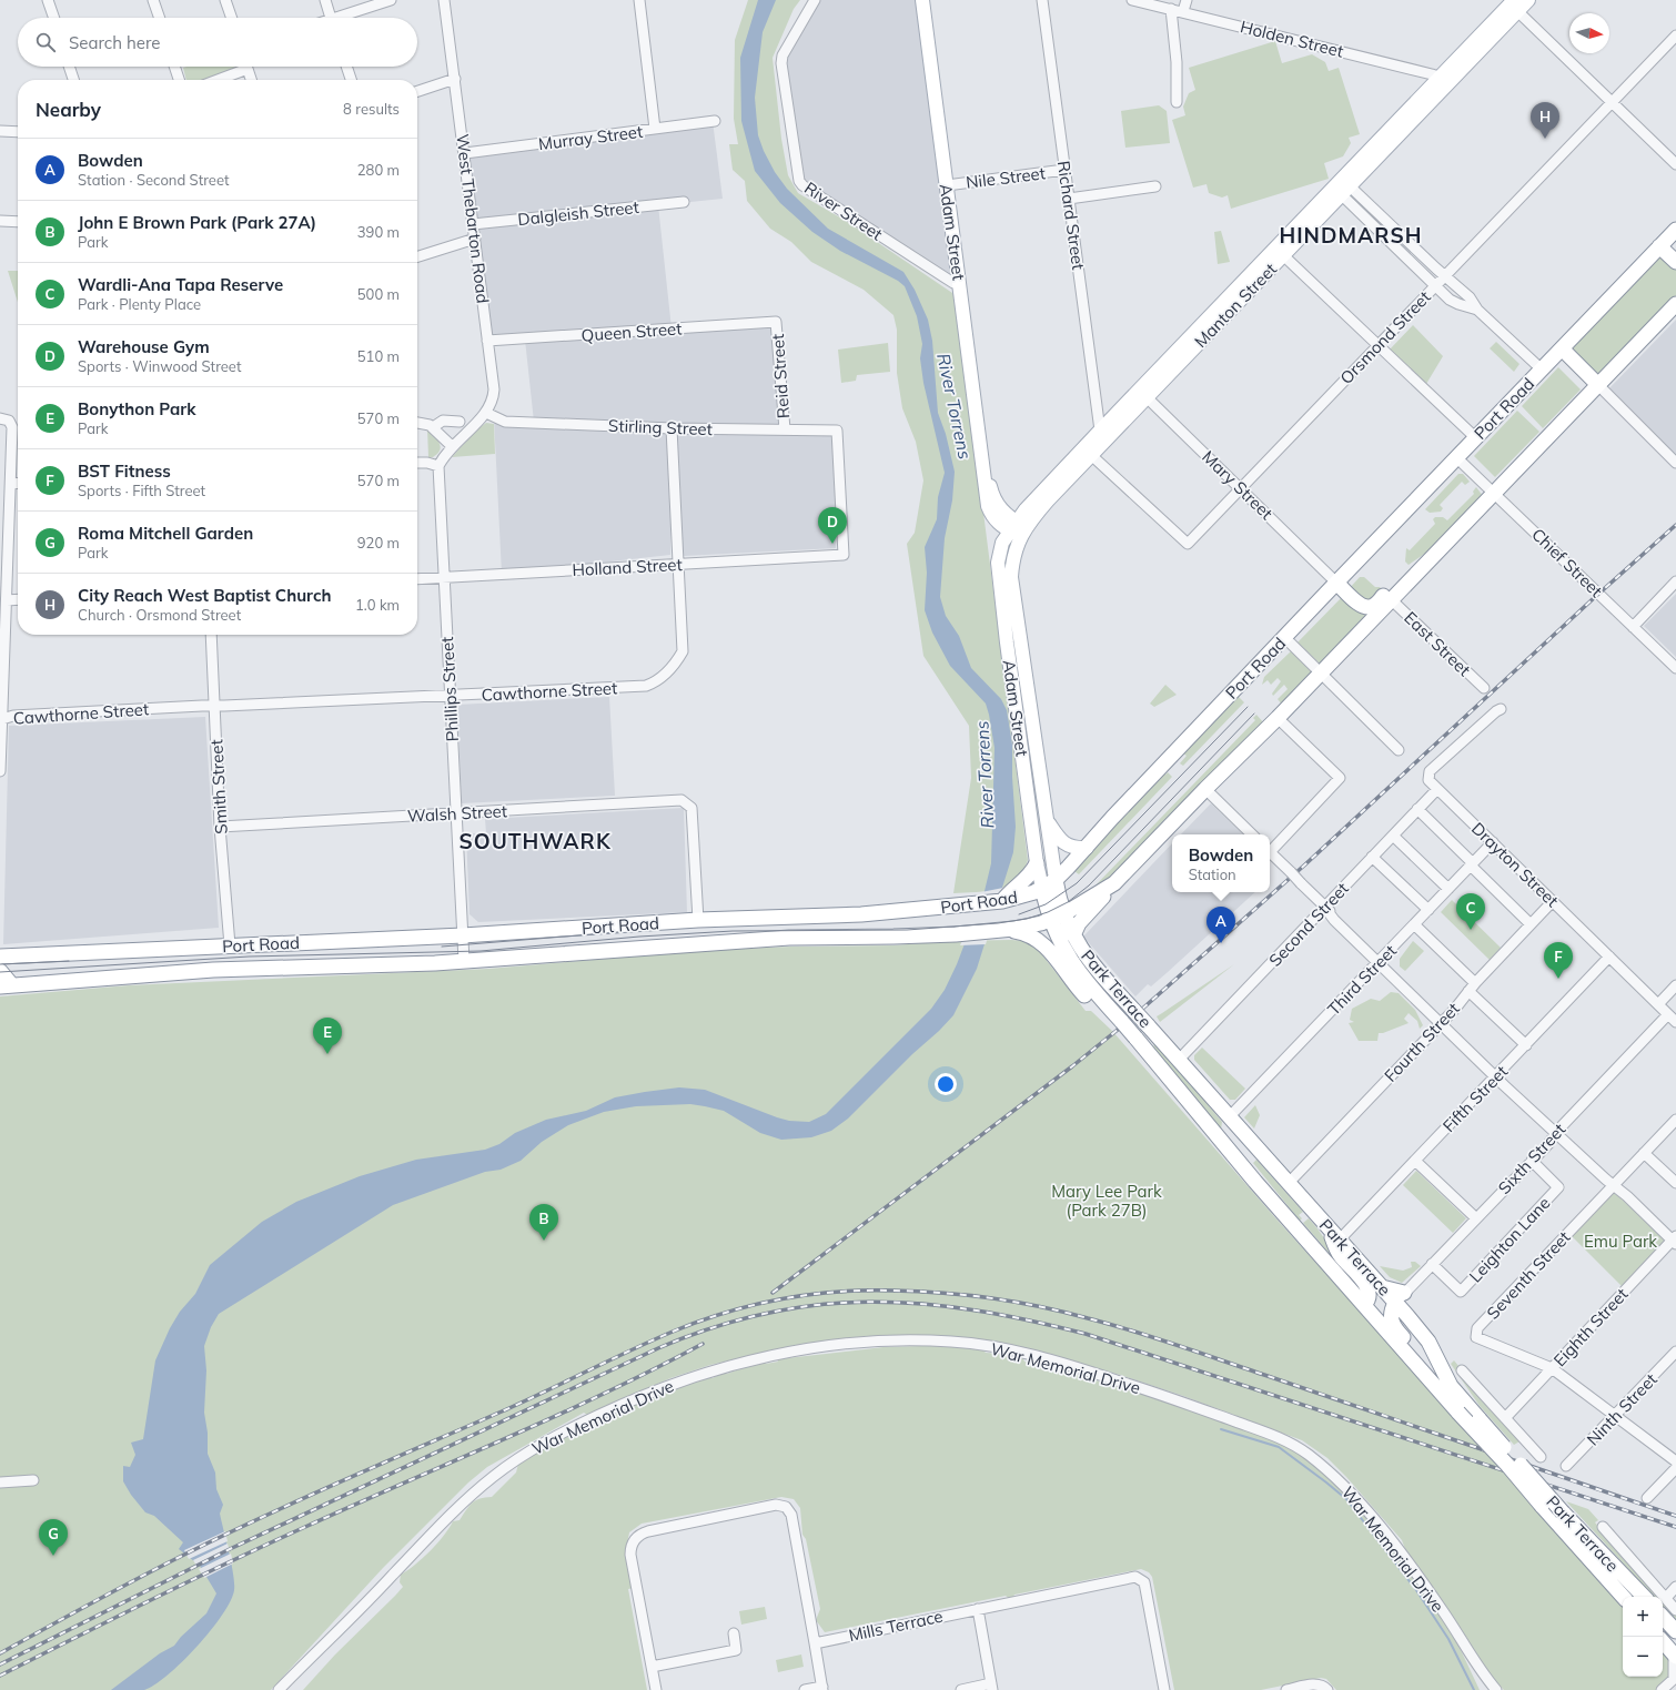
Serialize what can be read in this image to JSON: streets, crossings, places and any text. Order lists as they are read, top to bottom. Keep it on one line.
{"streets":{"highway":["Port Road","Park Terrace"],"main road":["Adam Street","Manton Street"],"street":["Holden Street","Murray Street","Nile Street","River Street","Dalgleish Street","Richard Street","West Thebarton Road","Queen Street","Orsmond Street","Reid Street","Stirling Street","Mary Street","Chief Street","Holland Street","East Street","Phillips Street","Cawthorne Street","Smith Street","Walsh Street","Drayton Street","Second Street","Third Street","Fourth Street","Fifth Street","Sixth Street","Leighton Lane","Seventh Street","Eighth Street","War Memorial Drive","Ninth Street","Mills Terrace"]},"crossings":[["Holden Street","Manton Street"],["Murray Street","West Thebarton Road"],["Nile Street","Richard Street"],["Nile Street","Adam Street"],["River Street","Adam Street"],["Dalgleish Street","West Thebarton Road"],["Richard Street","Manton Street"],["West Thebarton Road","Queen Street"],["West Thebarton Road","Stirling Street"],["Adam Street","Manton Street"],["Adam Street","Port Road"],["Manton Street","Orsmond Street"],["Manton Street","Mary Street"],["Queen Street","Reid Street"],["Orsmond Street","Mary Street"],["Reid Street","Stirling Street"],["Port Road","Mary Street"],["Port Road","Chief Street"],["Port Road","East Street"],["Port Road","Phillips Street"],["Port Road","Smith Street"],["Port Road","Walsh Street"],["Port Road","Park Terrace"],["Stirling Street","Holland Street"],["Holland Street","Phillips Street"],["Holland Street","Cawthorne Street"],["Phillips Street","Cawthorne Street"],["Phillips Street","Walsh Street"],["Cawthorne Street","Smith Street"],["Smith Street","Walsh Street"],["Drayton Street","Second Street"],["Drayton Street","Third Street"],["Drayton Street","Fourth Street"],["Drayton Street","Fifth Street"],["Drayton Street","Sixth Street"],["Second Street","Park Terrace"],["Third Street","Park Terrace"],["Park Terrace","Fourth Street"],["Park Terrace","Fifth Street"],["Park Terrace","Sixth Street"],["Sixth Street","Leighton Lane"],["Seventh Street","Eighth Street"]],"districts":["HINDMARSH","SOUTHWARK"],"water":["River Torrens"],"parks":["Mary Lee Park (Park 27B)","Emu Park"],"north":"right","page":{"search":"Search here","heading":["Nearby","8 results"],"pins":["H","D","C","A","F","E","B","G"],"list":[{"mark":"A","name":"Bowden","note":"Station · Second Street","value":"280 m"},{"mark":"B","name":"John E Brown Park (Park 27A)","note":"Park","value":"390 m"},{"mark":"C","name":"Wardli-Ana Tapa Reserve","note":"Park · Plenty Place","value":"500 m"},{"mark":"D","name":"Warehouse Gym","note":"Sports · Winwood Street","value":"510 m"},{"mark":"E","name":"Bonython Park","note":"Park","value":"570 m"},{"mark":"F","name":"BST Fitness","note":"Sports · Fifth Street","value":"570 m"},{"mark":"G","name":"Roma Mitchell Garden","note":"Park","value":"920 m"},{"mark":"H","name":"City Reach West Baptist Church","note":"Church · Orsmond Street","value":"1.0 km"}],"popup":["Bowden","Station"],"map_buttons":["+","−"]}}
